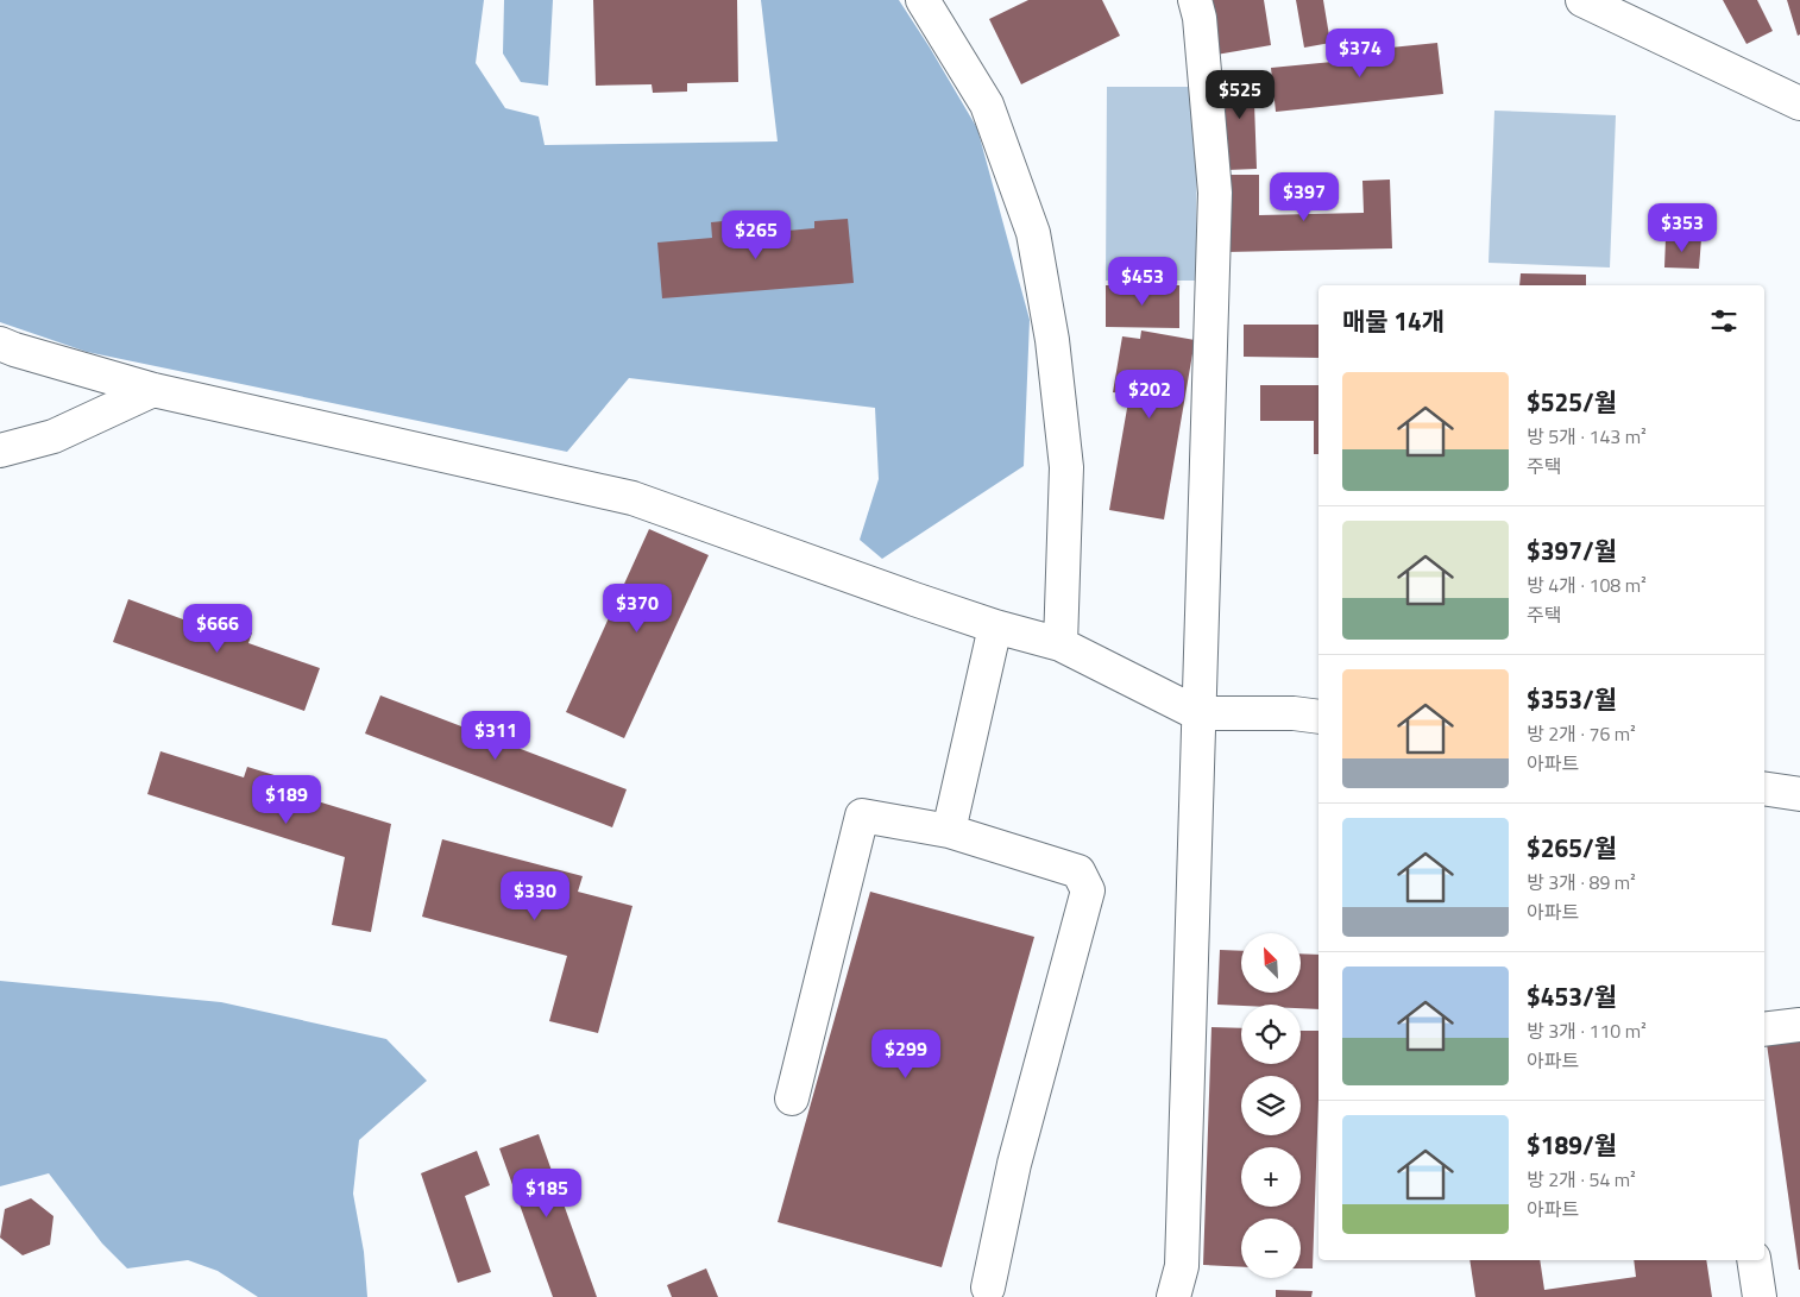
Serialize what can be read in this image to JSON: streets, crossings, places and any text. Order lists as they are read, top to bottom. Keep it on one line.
{"north":"top left","page":{"price":["$374","$525","$397","$353","$265","$453","$202","$370","$666","$311","$189","$330","$299","$185"],"heading":"매물 14개","list":[{"name":"$525/월","note":"방 5개 · 143 m² · 주택"},{"name":"$397/월","note":"방 4개 · 108 m² · 주택"},{"name":"$353/월","note":"방 2개 · 76 m² · 아파트"},{"name":"$265/월","note":"방 3개 · 89 m² · 아파트"},{"name":"$453/월","note":"방 3개 · 110 m² · 아파트"},{"name":"$189/월","note":"방 2개 · 54 m² · 아파트"}],"map_buttons":["+","−"]}}
